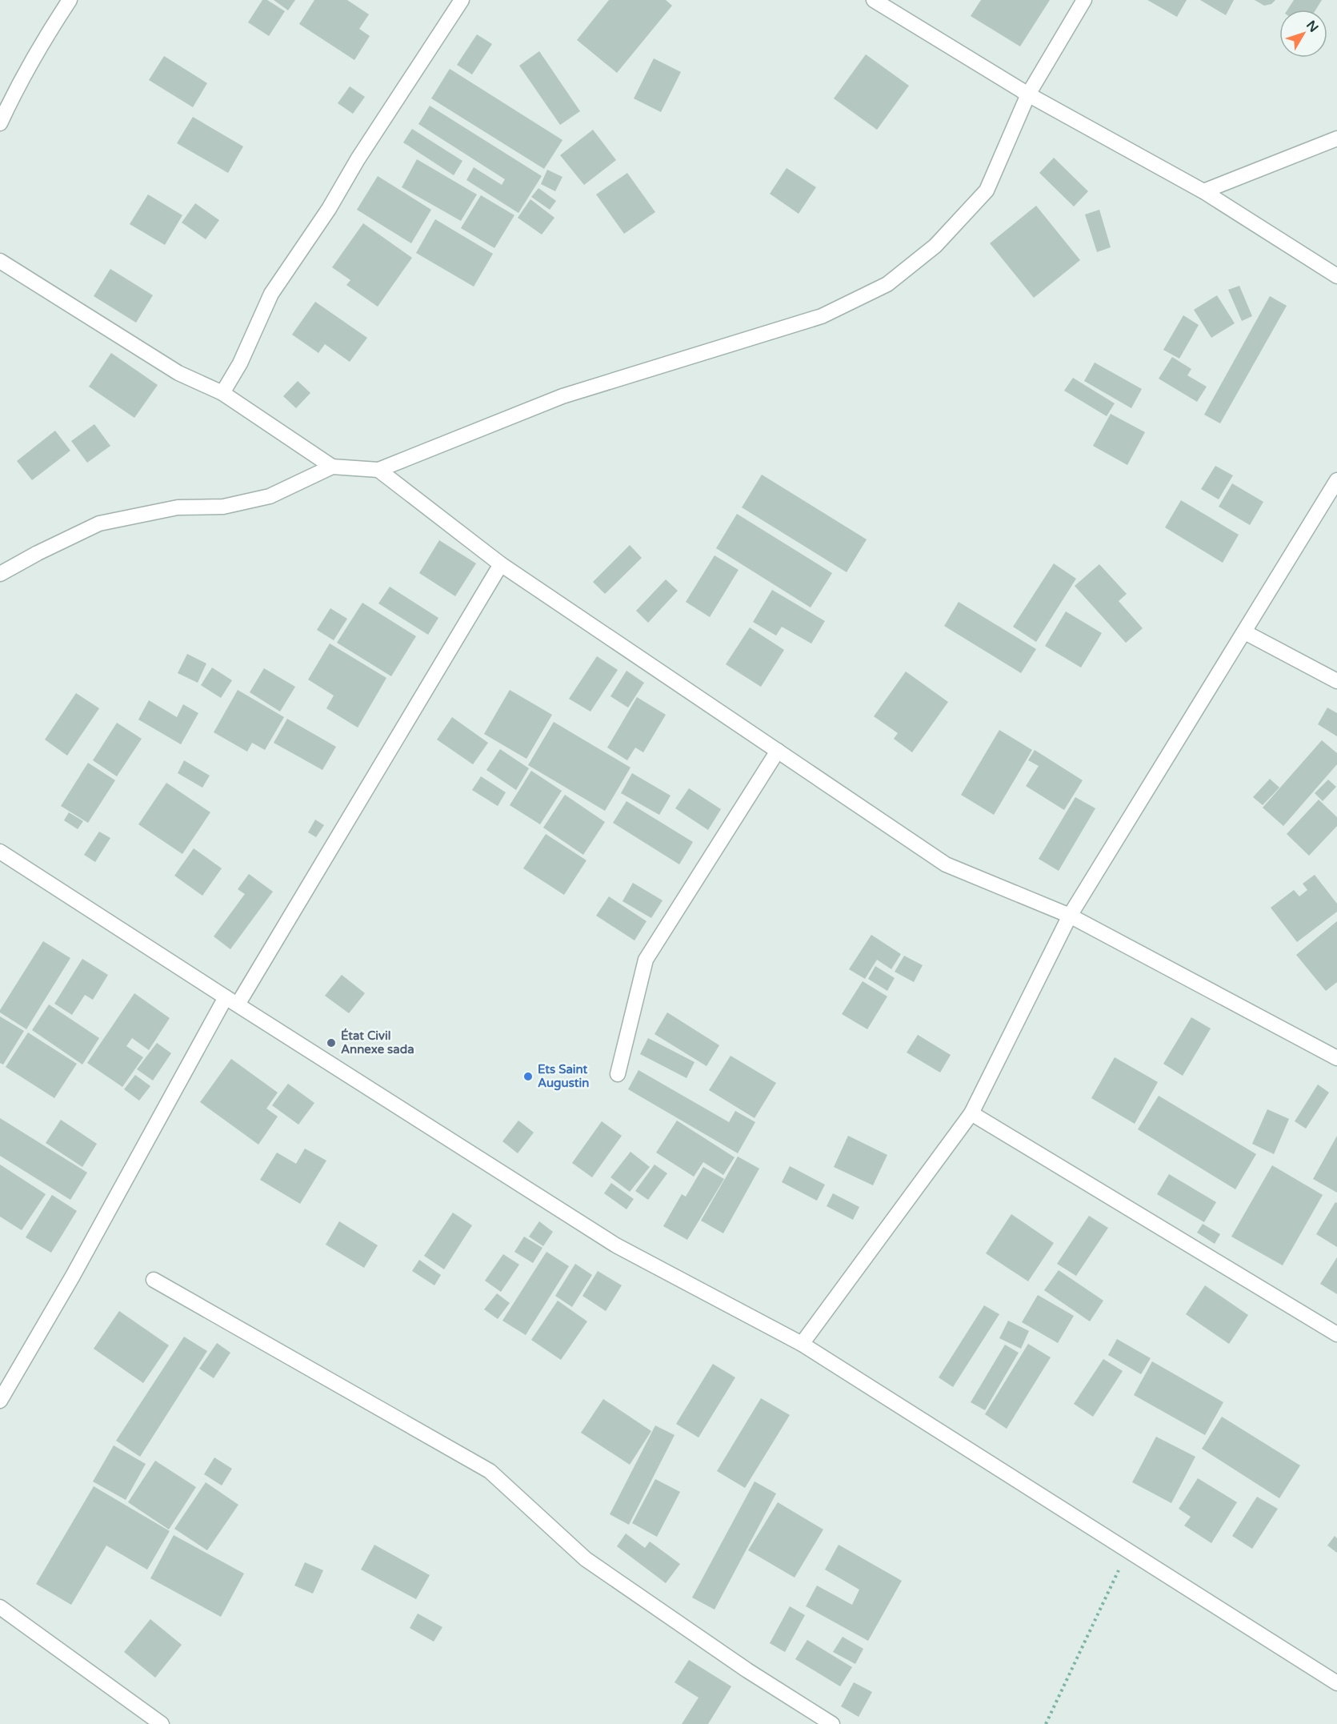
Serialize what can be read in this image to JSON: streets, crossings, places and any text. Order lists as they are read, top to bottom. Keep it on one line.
{"places":["État Civil Annexe sada","Ets Saint Augustin"],"north":"top right"}
